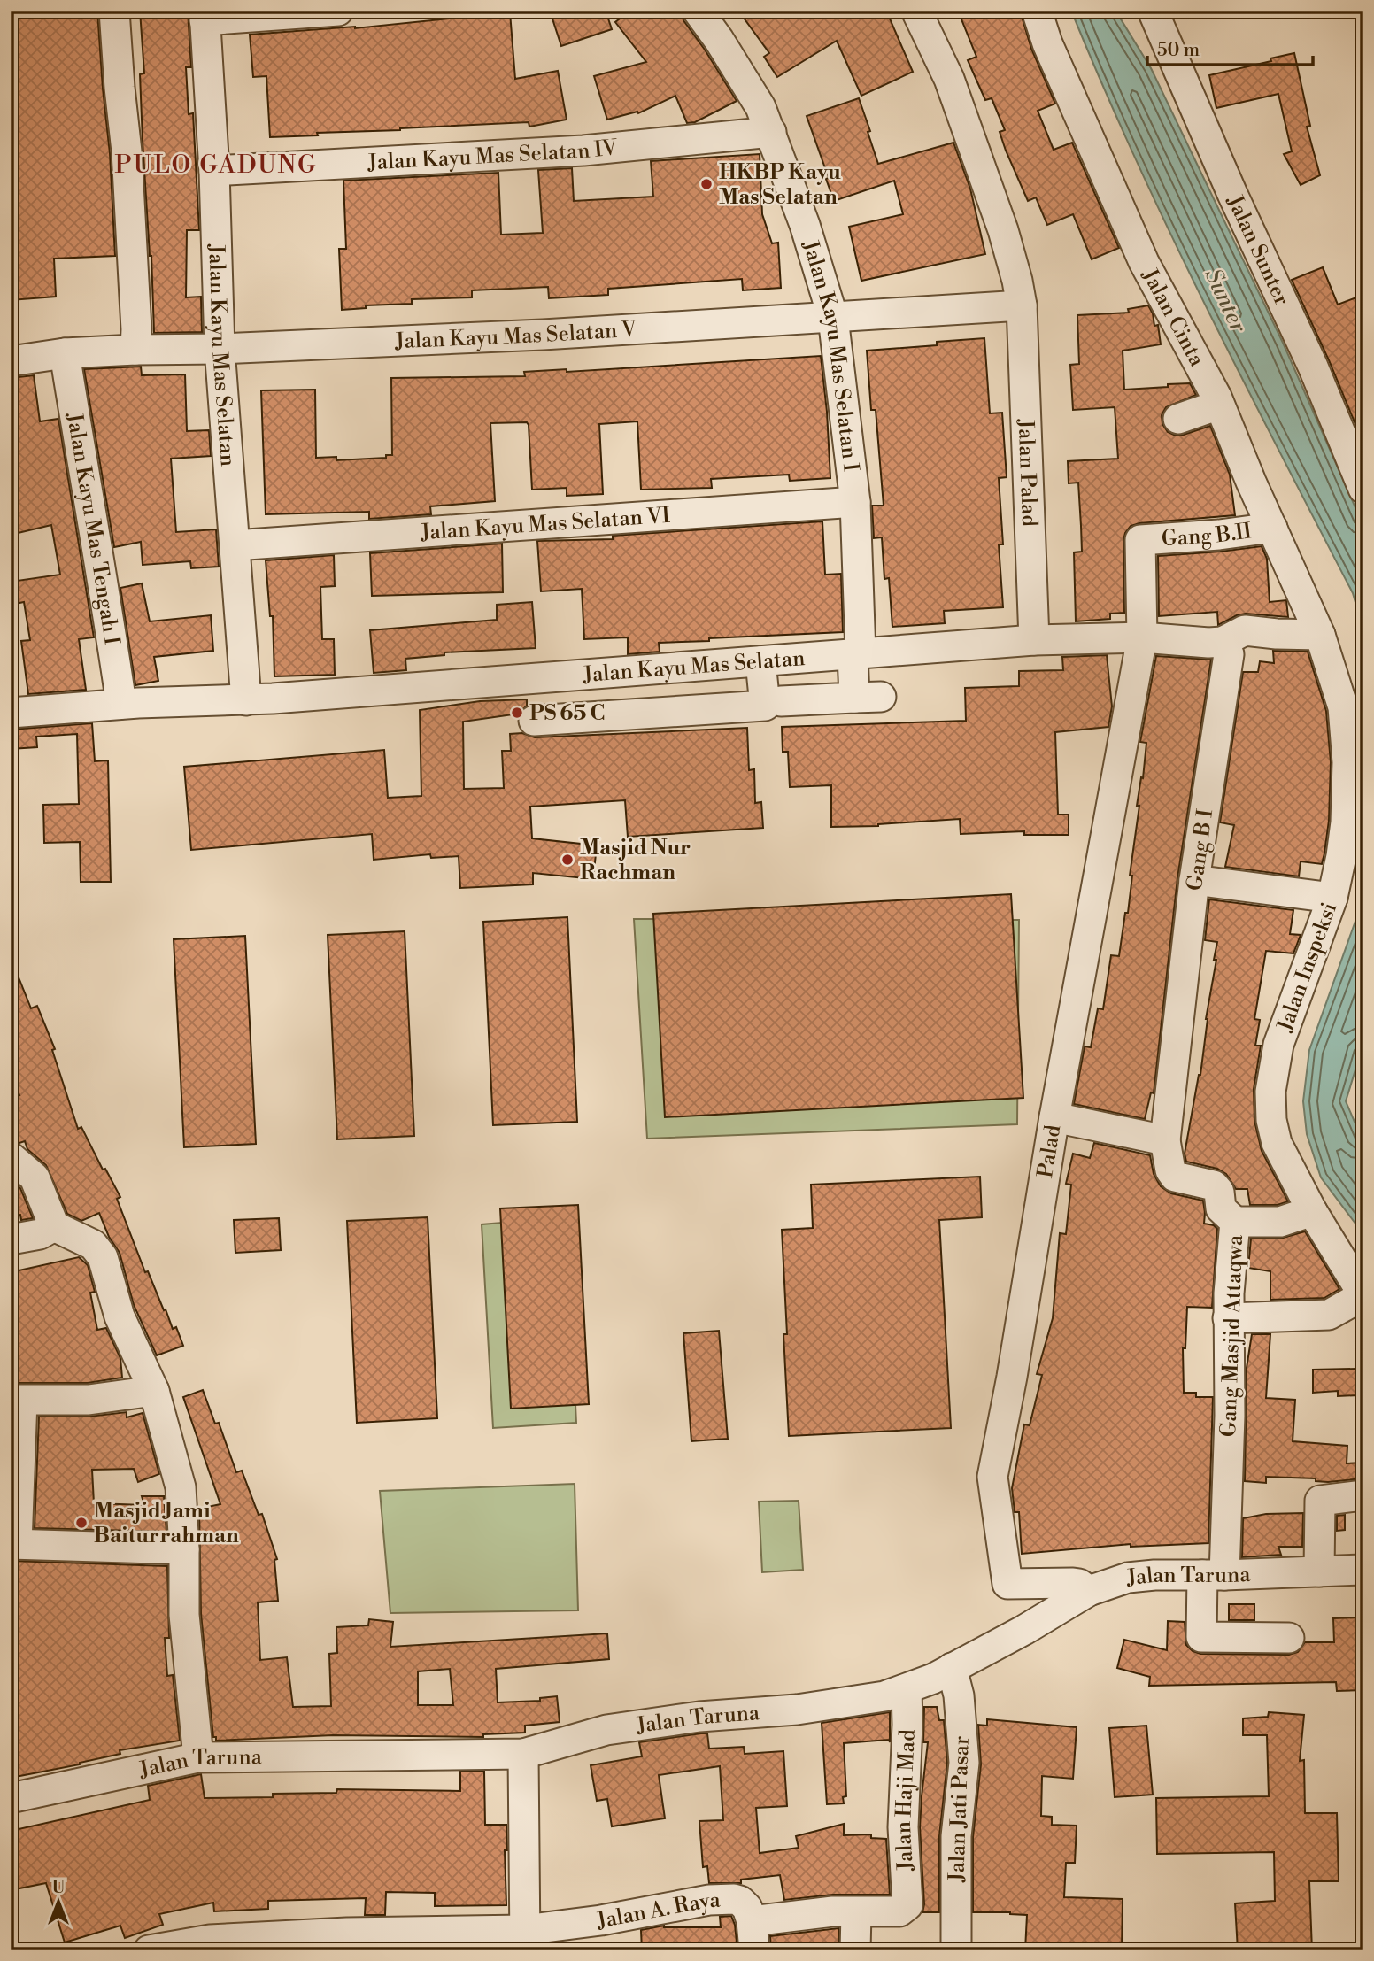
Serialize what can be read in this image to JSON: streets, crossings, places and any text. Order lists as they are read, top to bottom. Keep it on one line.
{"streets":{"street":["Jalan Kayu Mas Selatan IV","Jalan Sunter","Jalan Cinta","Jalan Kayu Mas Selatan V","Jalan Kayu Mas Selatan","Jalan Kayu Mas Selatan I","Jalan Palad","Jalan Kayu Mas Selatan VI","Jalan Kayu Mas Tengah I","Gang B.II","Gang B I","Jalan Inspeksi","Palad","Gang Masjid Attaqwa","Jalan Taruna","Jalan Haji Mad","Jalan Jati Pasar","Jalan A. Raya"]},"crossings":[["Jalan Kayu Mas Selatan IV","Jalan Kayu Mas Selatan"],["Jalan Kayu Mas Selatan IV","Jalan Kayu Mas Selatan I"],["Jalan Cinta","Gang B.II"],["Jalan Cinta","Jalan Inspeksi"],["Jalan Kayu Mas Selatan V","Jalan Kayu Mas Selatan"],["Jalan Kayu Mas Selatan V","Jalan Kayu Mas Selatan I"],["Jalan Kayu Mas Selatan V","Jalan Palad"],["Jalan Kayu Mas Selatan V","Jalan Kayu Mas Tengah I"],["Jalan Kayu Mas Selatan","Jalan Kayu Mas Selatan I"],["Jalan Kayu Mas Selatan","Jalan Palad"],["Jalan Kayu Mas Selatan","Jalan Kayu Mas Selatan VI"],["Jalan Kayu Mas Selatan","Jalan Kayu Mas Tengah I"],["Jalan Kayu Mas Selatan","Palad"],["Jalan Kayu Mas Selatan I","Jalan Kayu Mas Selatan VI"],["Gang B.II","Palad"],["Gang B I","Gang Masjid Attaqwa"],["Palad","Jalan Taruna"],["Gang Masjid Attaqwa","Jalan Taruna"],["Jalan Taruna","Jalan Haji Mad"],["Jalan Taruna","Jalan Jati Pasar"]],"districts":["PULO GADUNG"],"water":["Sunter"],"places":["HKBP Kayu Mas Selatan","PS 65 C","Masjid Nur Rachman","Masjid Jami Baiturrahman"],"scale_bar":"50 m","north":"top"}
